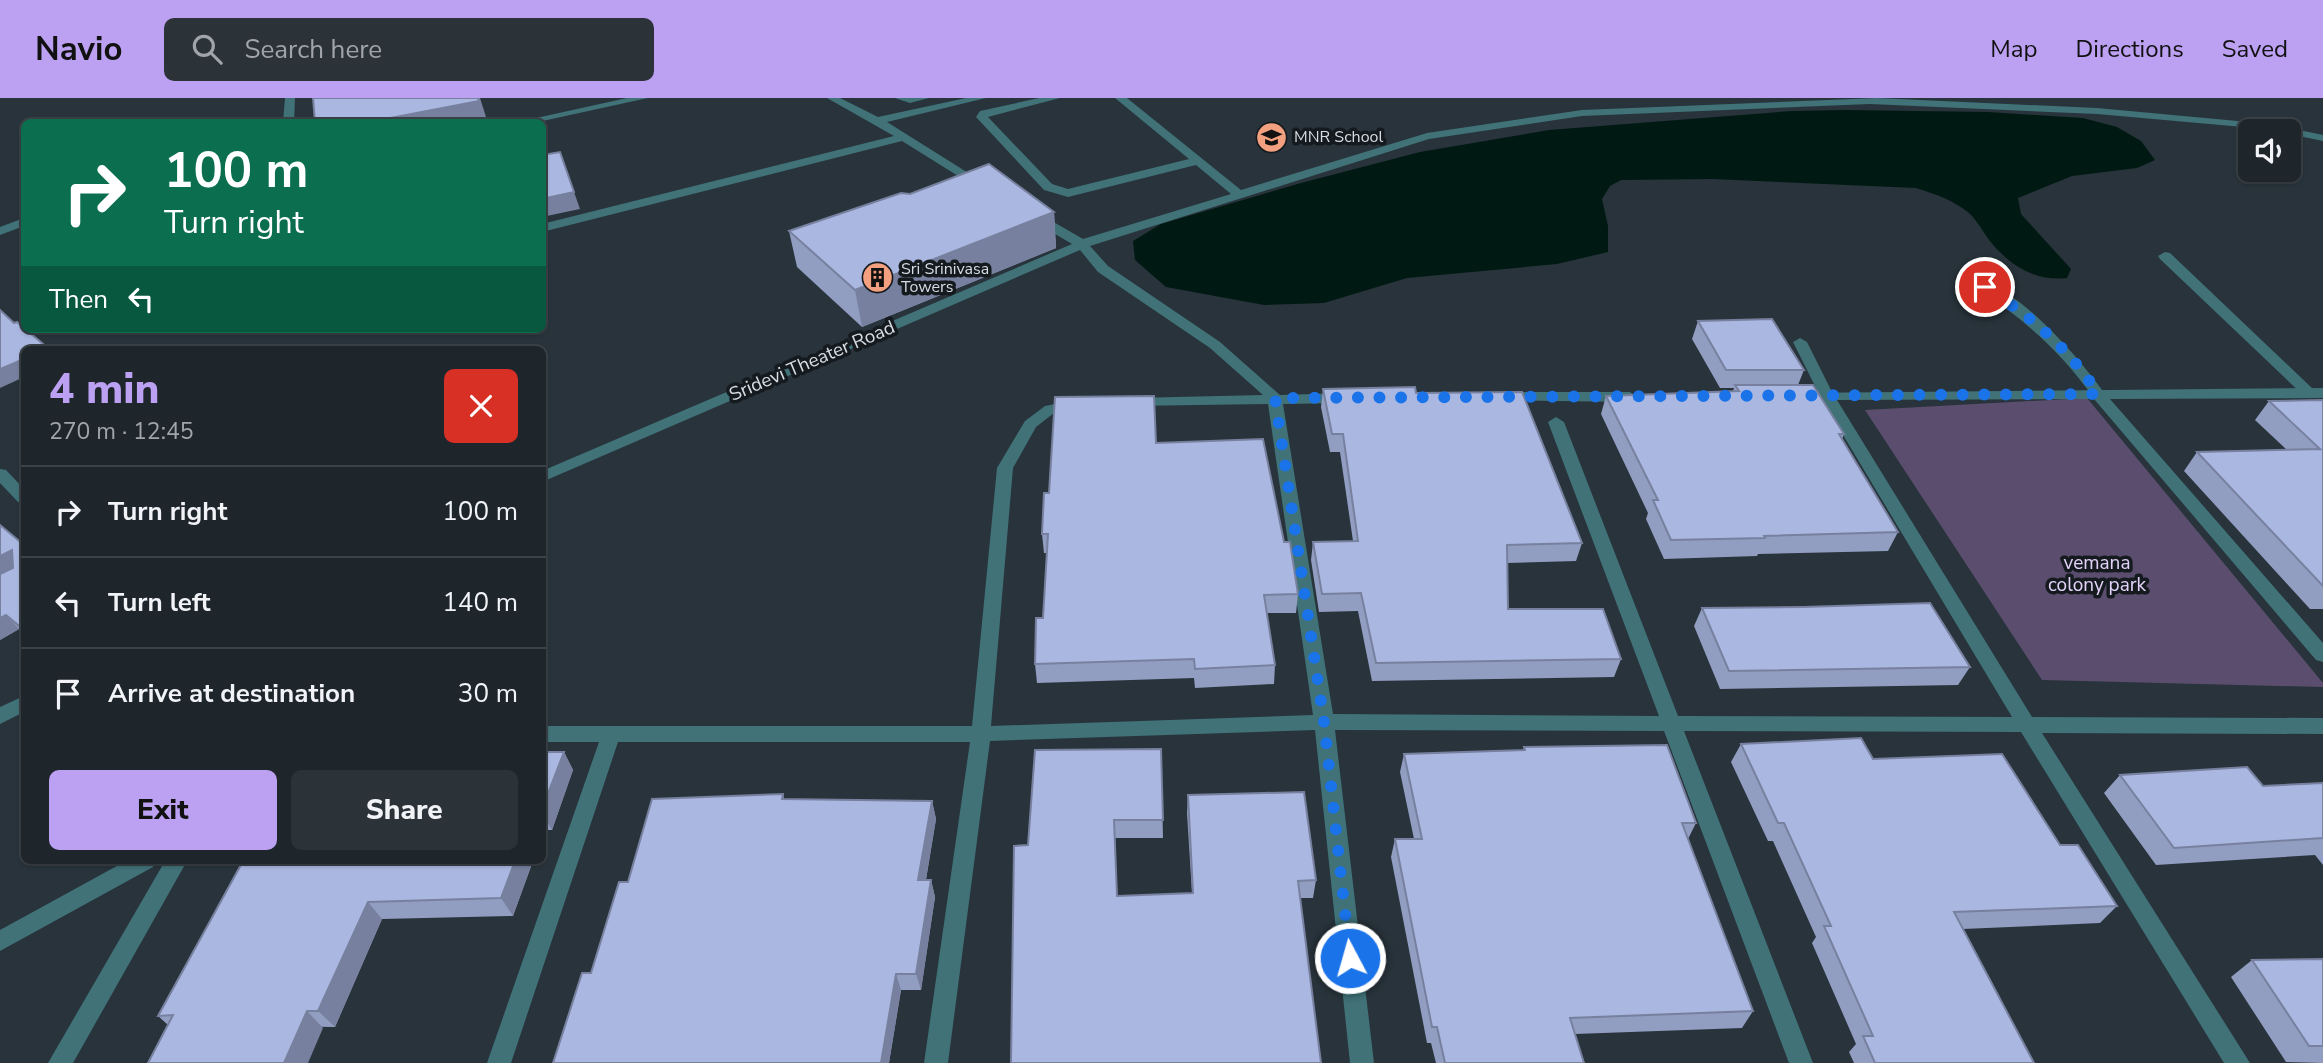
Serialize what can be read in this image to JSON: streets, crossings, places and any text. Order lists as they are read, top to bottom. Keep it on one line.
{"streets":{"street":["Sridevi Theater Road"]},"parks":["vemana colony park"],"places":{"school or university":["MNR School"],"building":["Sri Srinivasa Towers"]},"page":{"header":"Navio","search":"Search here","nav":["Map","Directions","Saved"],"turn":["100 m","Turn right"],"then":"Then","heading":["4 min","270 m · 12:45"],"list":[{"name":"Turn right","value":"100 m"},{"name":"Turn left","value":"140 m"},{"name":"Arrive at destination","value":"30 m"}],"buttons":["Exit","Share"]}}
